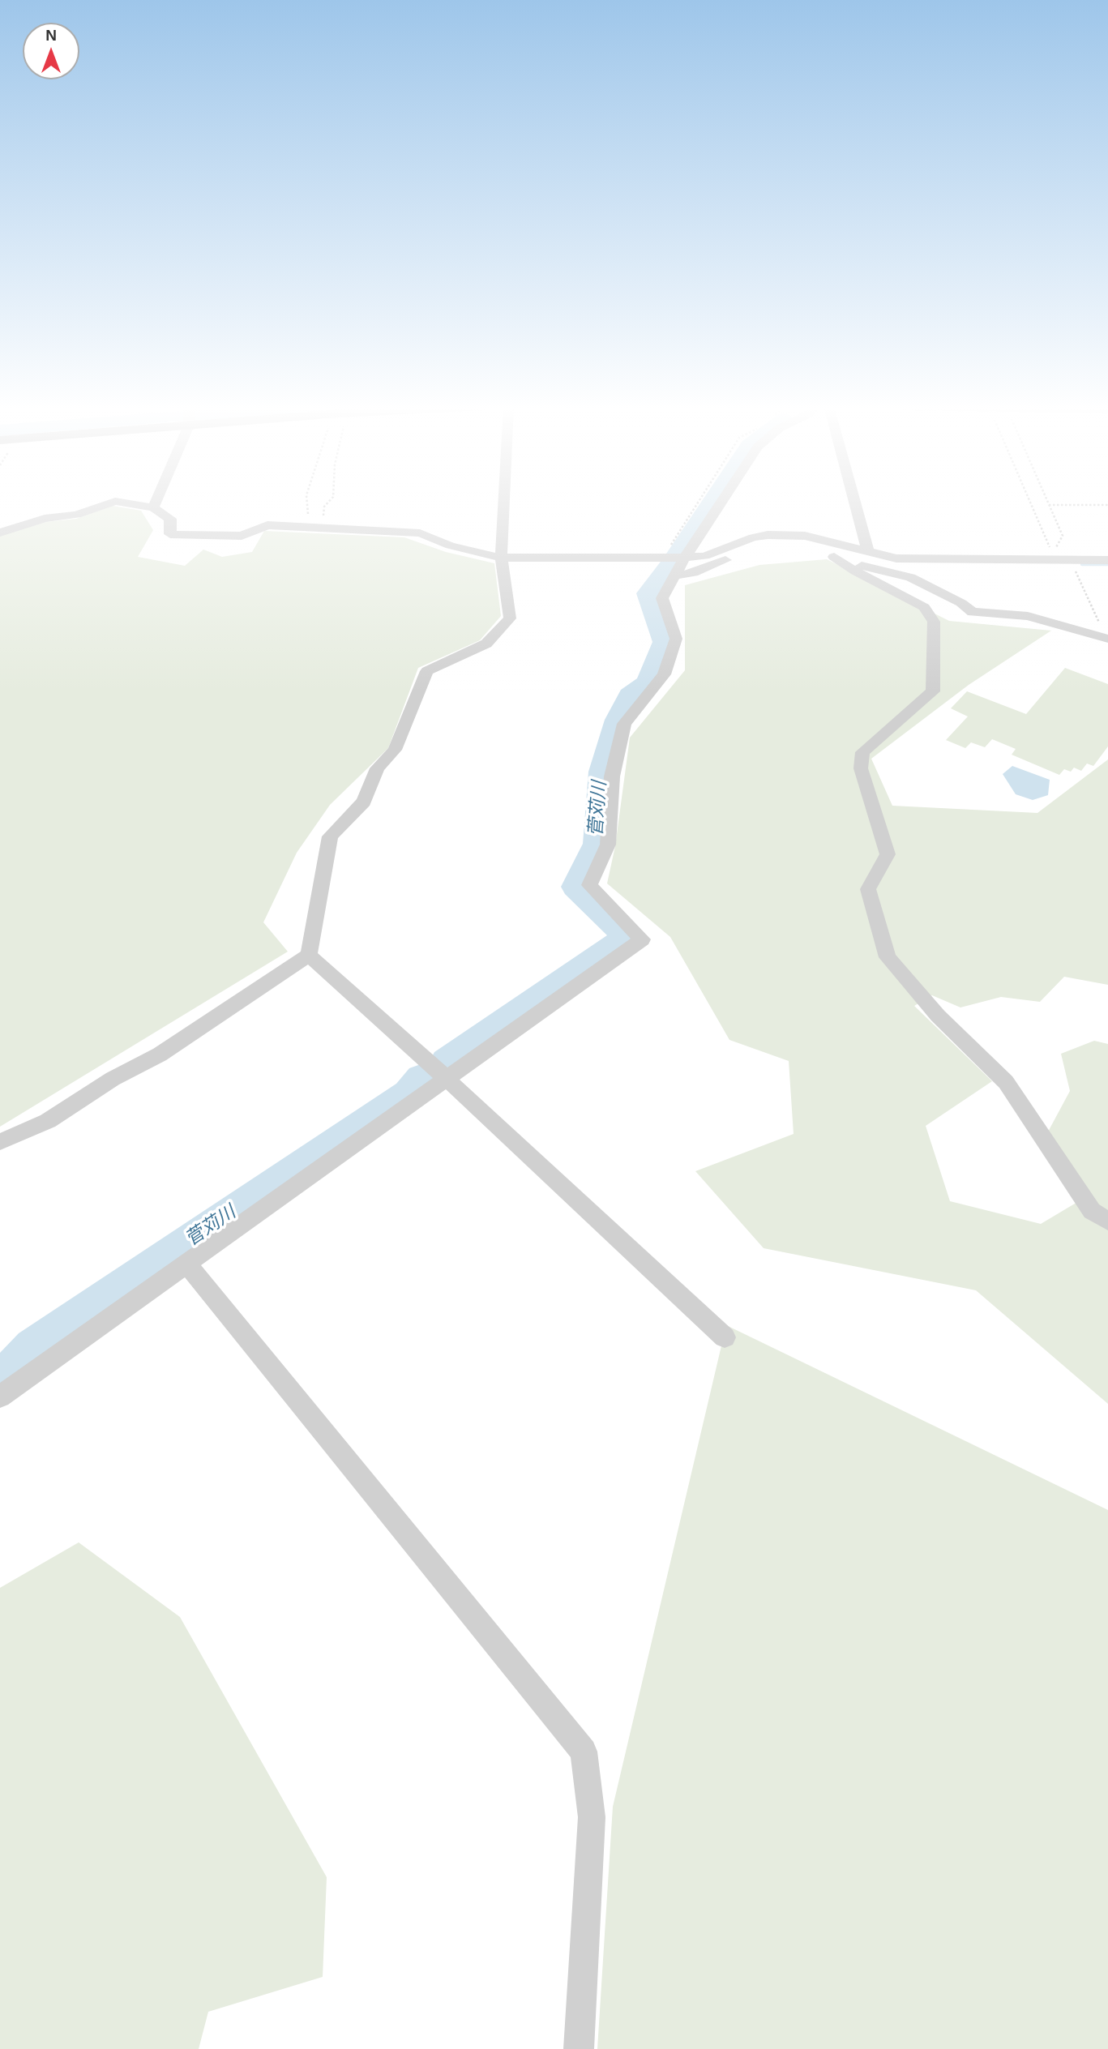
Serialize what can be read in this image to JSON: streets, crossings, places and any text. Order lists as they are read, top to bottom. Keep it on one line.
{"water":["菅苅川"],"north":"top"}
